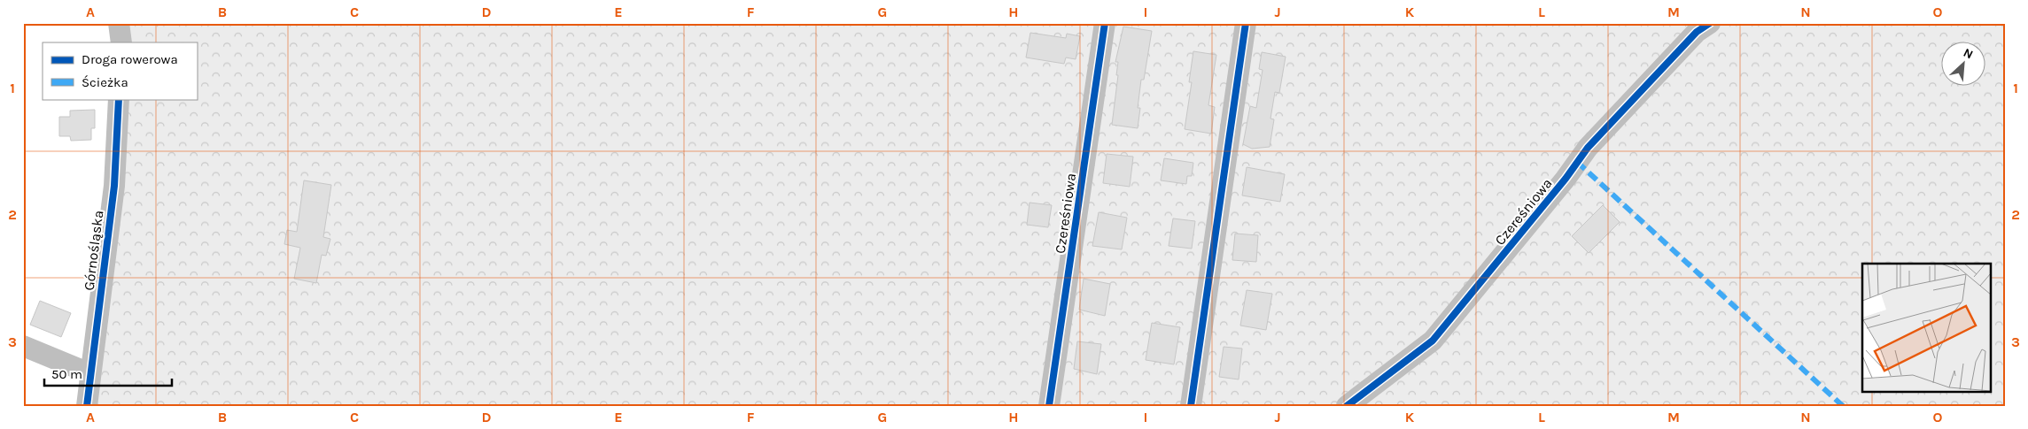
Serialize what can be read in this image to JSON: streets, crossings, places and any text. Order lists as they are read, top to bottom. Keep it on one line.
{"streets":{"street":["Czereśniowa","Górnośląska"]},"legend":["Droga rowerowa","Ścieżka"],"scale_bar":"50 m","north":"top right","grid":{"columns":["A","B","C","D","E","F","G","H","I","J","K","L","M","N","O"],"rows":["1","2","3"]}}
